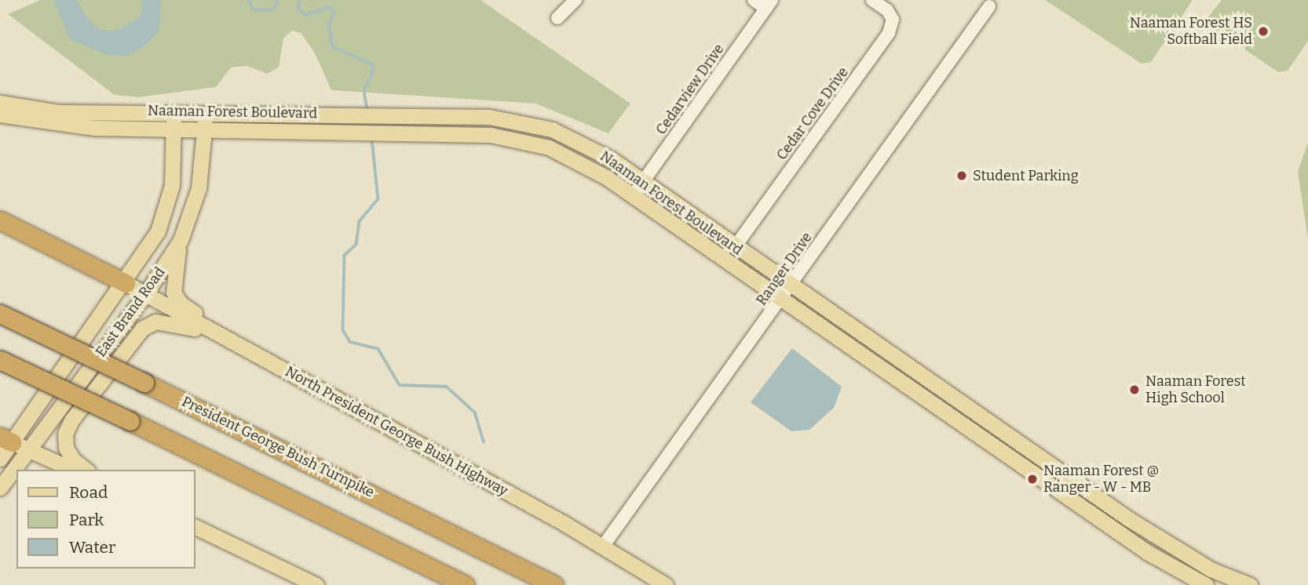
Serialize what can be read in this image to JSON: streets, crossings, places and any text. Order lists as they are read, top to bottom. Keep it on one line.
{"streets":{"highway":["President George Bush Turnpike"],"main road":["Naaman Forest Boulevard","East Brand Road","North President George Bush Highway"],"street":["Cedarview Drive","Cedar Cove Drive","Ranger Drive"]},"crossings":[["Cedarview Drive","Naaman Forest Boulevard"],["Naaman Forest Boulevard","Cedar Cove Drive"],["Naaman Forest Boulevard","Ranger Drive"],["Naaman Forest Boulevard","East Brand Road"],["Ranger Drive","North President George Bush Highway"],["East Brand Road","North President George Bush Highway"]],"places":["Naaman Forest HS Softball Field","Student Parking","Naaman Forest High School","Naaman Forest @ Ranger - W - MB"],"legend":["Road","Park","Water"]}
